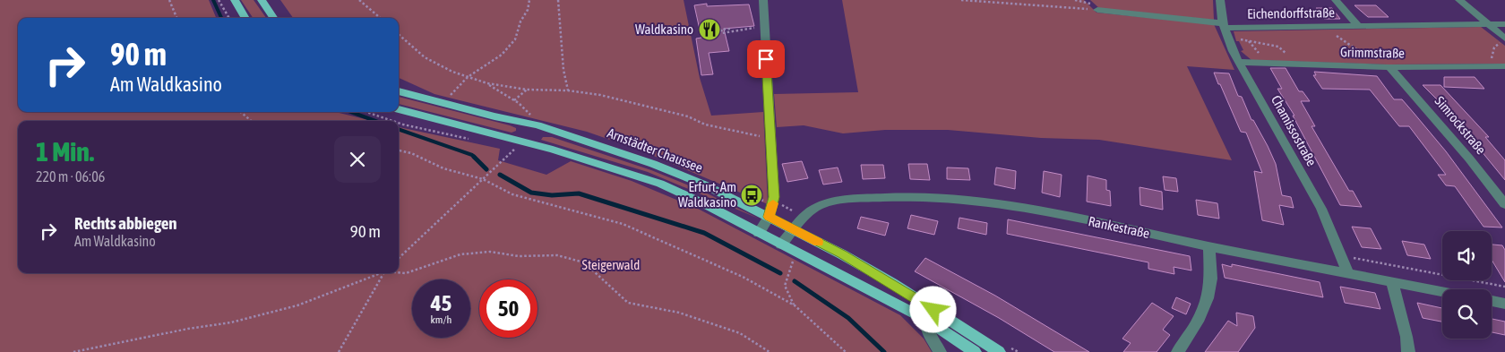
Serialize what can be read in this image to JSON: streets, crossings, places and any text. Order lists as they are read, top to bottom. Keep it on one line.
{"streets":{"main road":["Arnstädter Chaussee"],"street":["Eichendorffstraße","Grimmstraße","Simrockstraße","Chamissostraße","Rankestraße"]},"crossings":[["Eichendorffstraße","Chamissostraße"],["Grimmstraße","Simrockstraße"],["Grimmstraße","Chamissostraße"],["Chamissostraße","Rankestraße"],["Arnstädter Chaussee","Rankestraße"]],"parks":["Steigerwald"],"places":{"restaurant":["Waldkasino"],"bus stop":["Erfurt, Am Waldkasino"]},"page":{"turn":["90 m","Am Waldkasino"],"heading":["1 Min.","220 m · 06:06"],"list":[{"name":"Rechts abbiegen","note":"Am Waldkasino","value":"90 m"}],"speed":"45 km/h","limit":"50"}}
